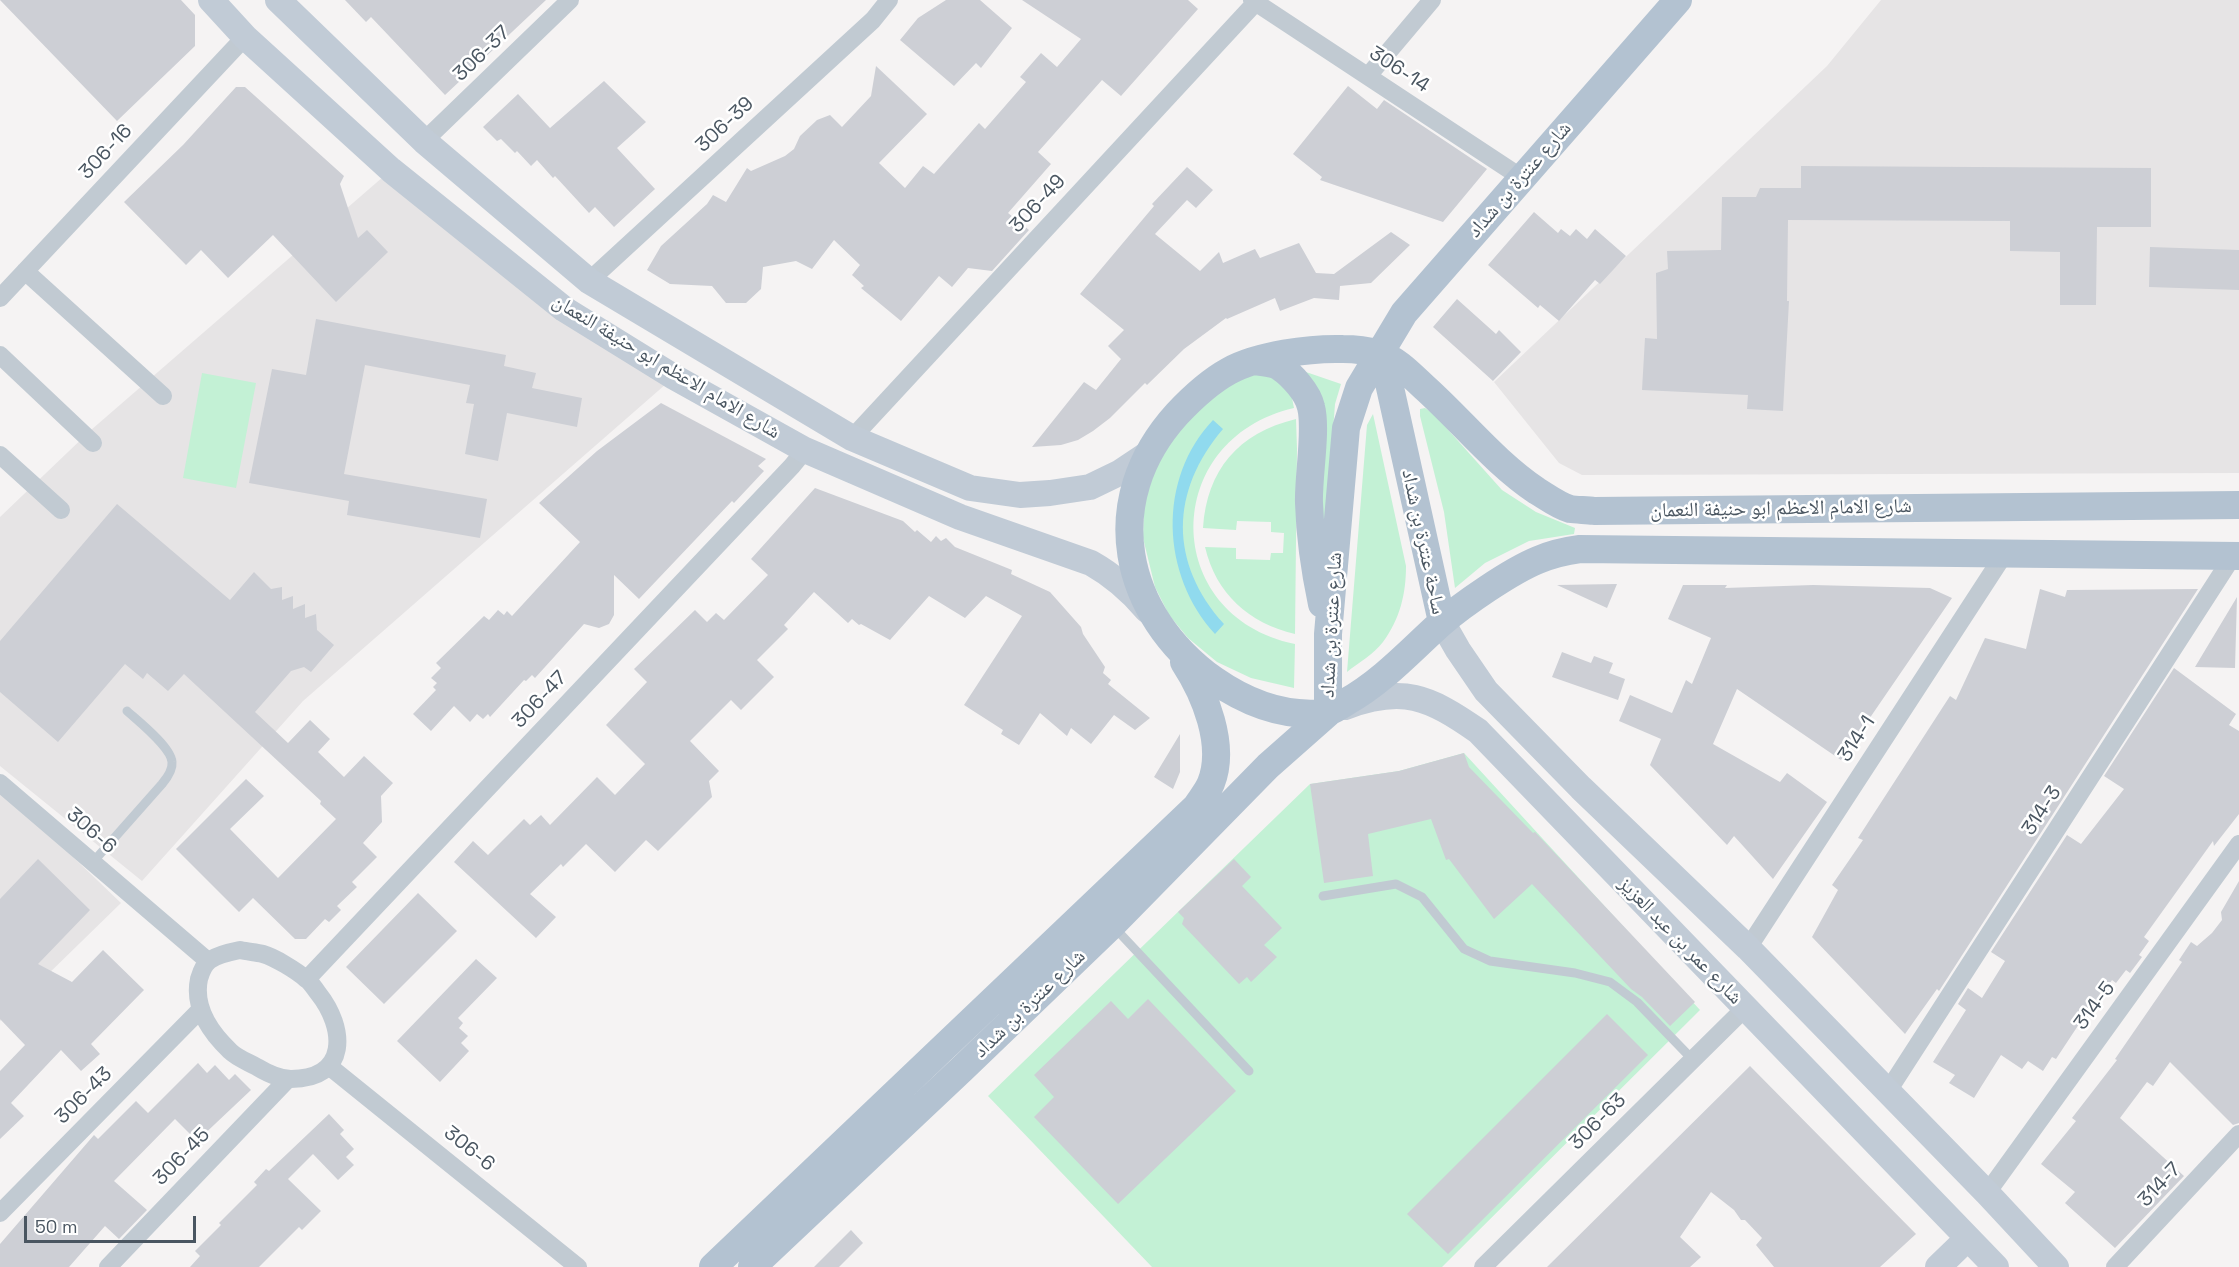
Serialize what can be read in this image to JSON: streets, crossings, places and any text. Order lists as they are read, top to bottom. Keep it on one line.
{"streets":{"main road":["شارع عنترة بن شداد","شارع الامام الاعظم ابو حنيفة النعمان","ساحة عنترة بن شداد","شارع عمر بن عبد العزيز"],"street":["306-37","306-14","306-39","306-16","306-49","306-47","314-1","314-3","306-6","314-5","306-43","306-63","306-45","314-7"]},"crossings":[["306-37","شارع الامام الاعظم ابو حنيفة النعمان"],["306-14","شارع عنترة بن شداد"],["306-14","306-49"],["306-39","شارع الامام الاعظم ابو حنيفة النعمان"],["306-16","شارع الامام الاعظم ابو حنيفة النعمان"],["شارع عنترة بن شداد","شارع الامام الاعظم ابو حنيفة النعمان"],["شارع عنترة بن شداد","ساحة عنترة بن شداد"],["شارع عنترة بن شداد","شارع عمر بن عبد العزيز"],["306-49","شارع الامام الاعظم ابو حنيفة النعمان"],["شارع الامام الاعظم ابو حنيفة النعمان","ساحة عنترة بن شداد"],["شارع الامام الاعظم ابو حنيفة النعمان","306-47"],["شارع الامام الاعظم ابو حنيفة النعمان","314-1"],["شارع الامام الاعظم ابو حنيفة النعمان","314-3"],["شارع الامام الاعظم ابو حنيفة النعمان","شارع عمر بن عبد العزيز"],["ساحة عنترة بن شداد","شارع عمر بن عبد العزيز"],["306-47","306-6"],["306-47","306-43"],["306-47","306-45"],["314-1","شارع عمر بن عبد العزيز"],["314-3","شارع عمر بن عبد العزيز"],["306-6","306-43"],["306-6","306-45"],["شارع عمر بن عبد العزيز","314-5"],["شارع عمر بن عبد العزيز","306-63"],["306-43","306-45"]],"scale_bar":"50 m"}
